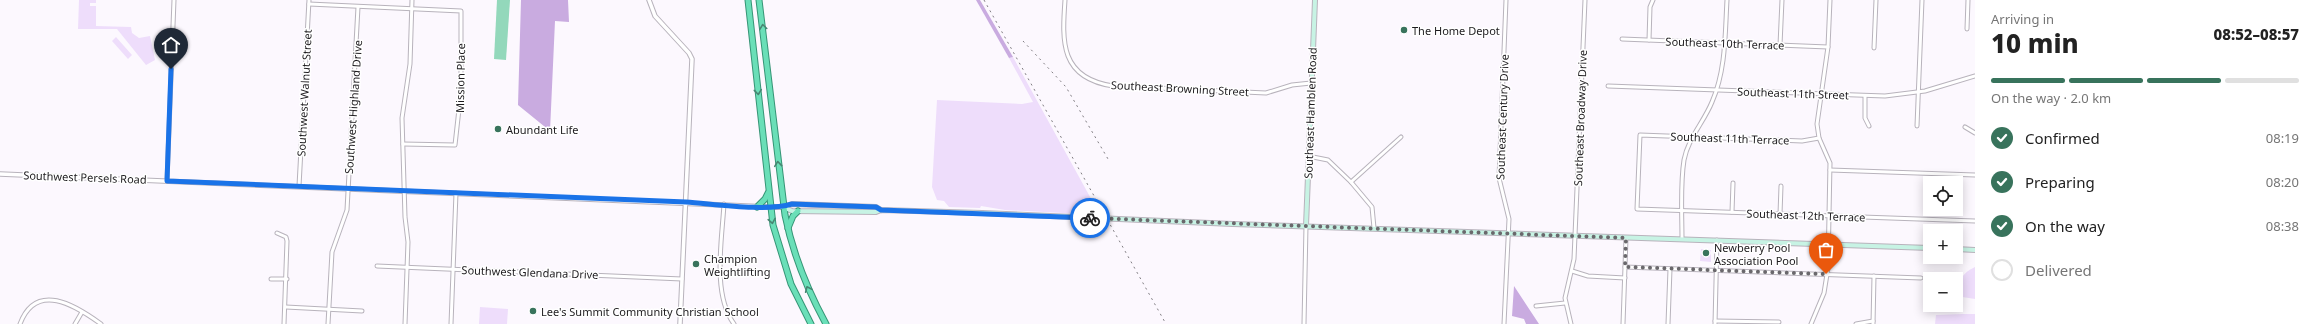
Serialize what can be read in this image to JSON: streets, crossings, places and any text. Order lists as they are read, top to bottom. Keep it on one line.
{"streets":{"main road":["Southeast Hamblen Road"],"street":["Southeast 10th Terrace","Mission Place","Southeast Browning Street","Southwest Walnut Street","Southeast 11th Street","Southwest Highland Drive","Southeast Century Drive","Southeast Broadway Drive","Southeast 11th Terrace","Southwest Persels Road","Southeast 12th Terrace","Southwest Glendana Drive"]},"crossings":[["Southeast Browning Street","Southeast Hamblen Road"],["Southwest Walnut Street","Southwest Persels Road"],["Southwest Highland Drive","Southwest Persels Road"],["Southeast 11th Terrace","Southeast 12th Terrace"]],"places":["The Home Depot","Abundant Life","Newberry Pool Association Pool","Champion Weightlifting","Lee's Summit Community Christian School"],"page":{"heading":["10 min","Arriving in","08:52–08:57"],"bar":"On the way · 2.0 km","list":[["Confirmed","08:19"],["Preparing","08:20"],["On the way","08:38"],"Delivered"],"map_buttons":["+","−"]}}
